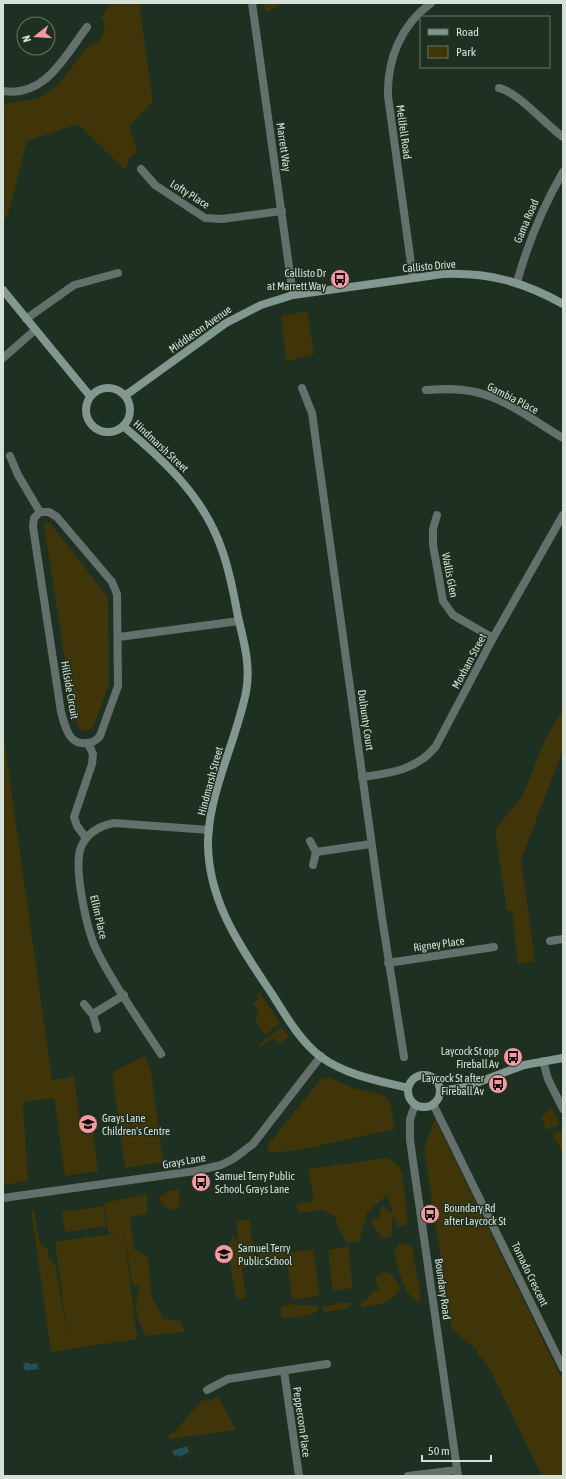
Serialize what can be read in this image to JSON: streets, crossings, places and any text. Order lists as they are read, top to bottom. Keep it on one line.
{"streets":{"street":["Mellfell Road","Marrett Way","Lofty Place","Gama Road","Callisto Drive","Middleton Avenue","Gambia Place","Hindmarsh Street","Wallis Glen","Moxham Street","Hillside Circuit","Dulhunty Court","Ellim Place","Rigney Place","Grays Lane","Tornado Crescent","Boundary Road","Peppercorn Place"]},"crossings":[["Mellfell Road","Callisto Drive"],["Marrett Way","Lofty Place"],["Marrett Way","Callisto Drive"],["Marrett Way","Middleton Avenue"],["Gama Road","Callisto Drive"],["Callisto Drive","Middleton Avenue"],["Middleton Avenue","Hindmarsh Street"],["Hindmarsh Street","Grays Lane"],["Hindmarsh Street","Tornado Crescent"],["Hindmarsh Street","Boundary Road"],["Wallis Glen","Moxham Street"],["Moxham Street","Dulhunty Court"],["Dulhunty Court","Rigney Place"],["Tornado Crescent","Boundary Road"]],"places":{"bus stop":["Callisto Dr at Marrett Way","Laycock St opp Fireball Av","Laycock St after Fireball Av","Samuel Terry Public School, Grays Lane","Boundary Rd after Laycock St"],"school or university":["Grays Lane Children's Centre","Samuel Terry Public School"]},"legend":["Road","Park"],"scale_bar":"50 m","north":"left"}
